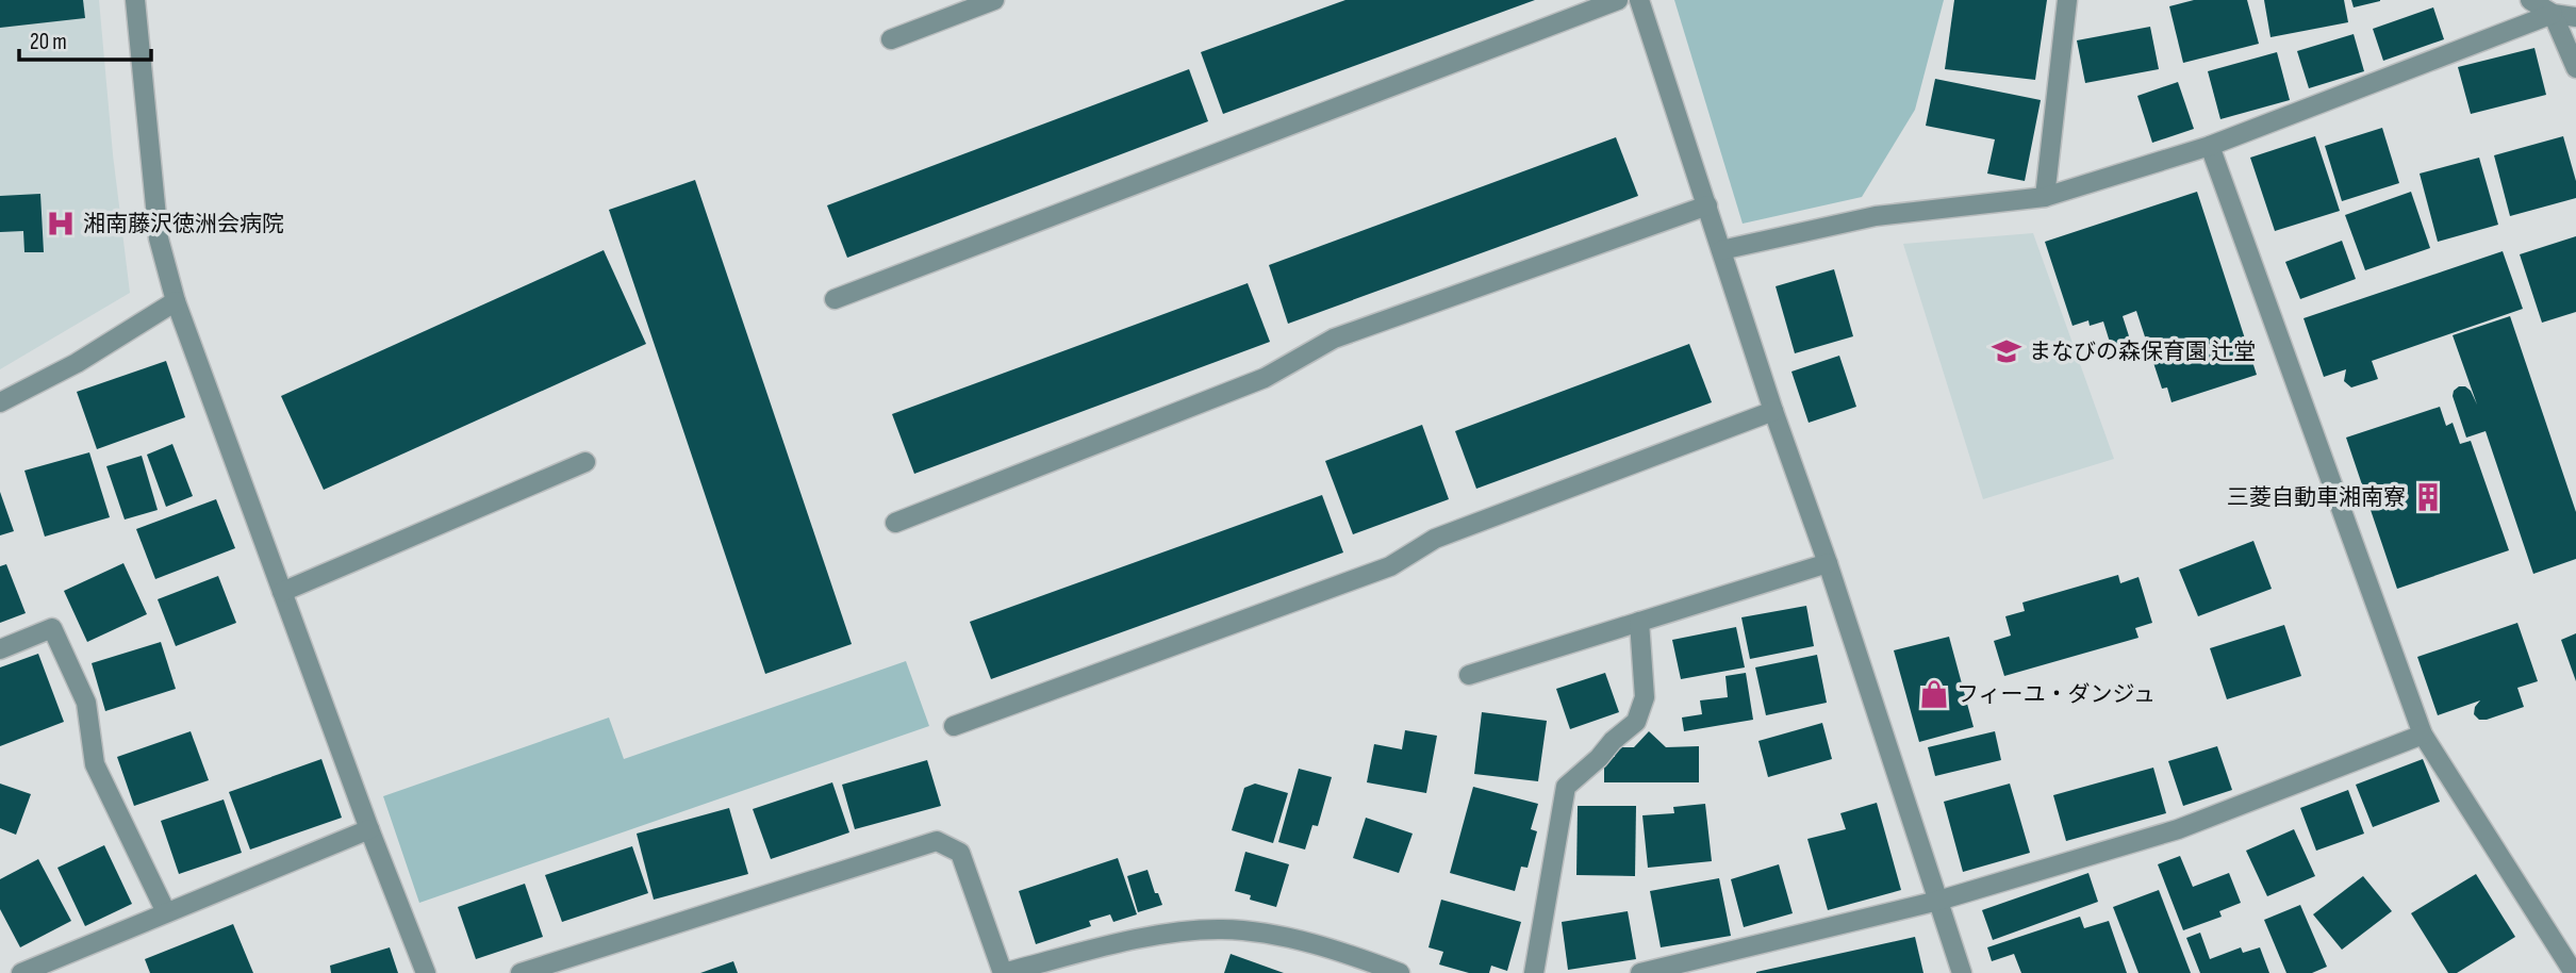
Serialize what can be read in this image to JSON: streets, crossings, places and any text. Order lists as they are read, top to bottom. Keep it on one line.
{"places":{"hospital":["湘南藤沢徳洲会病院"],"school or university":["まなびの森保育園 辻堂"],"building":["三菱自動車湘南寮"],"shop":["フィーユ・ダンジュ"]},"scale_bar":"20 m"}
